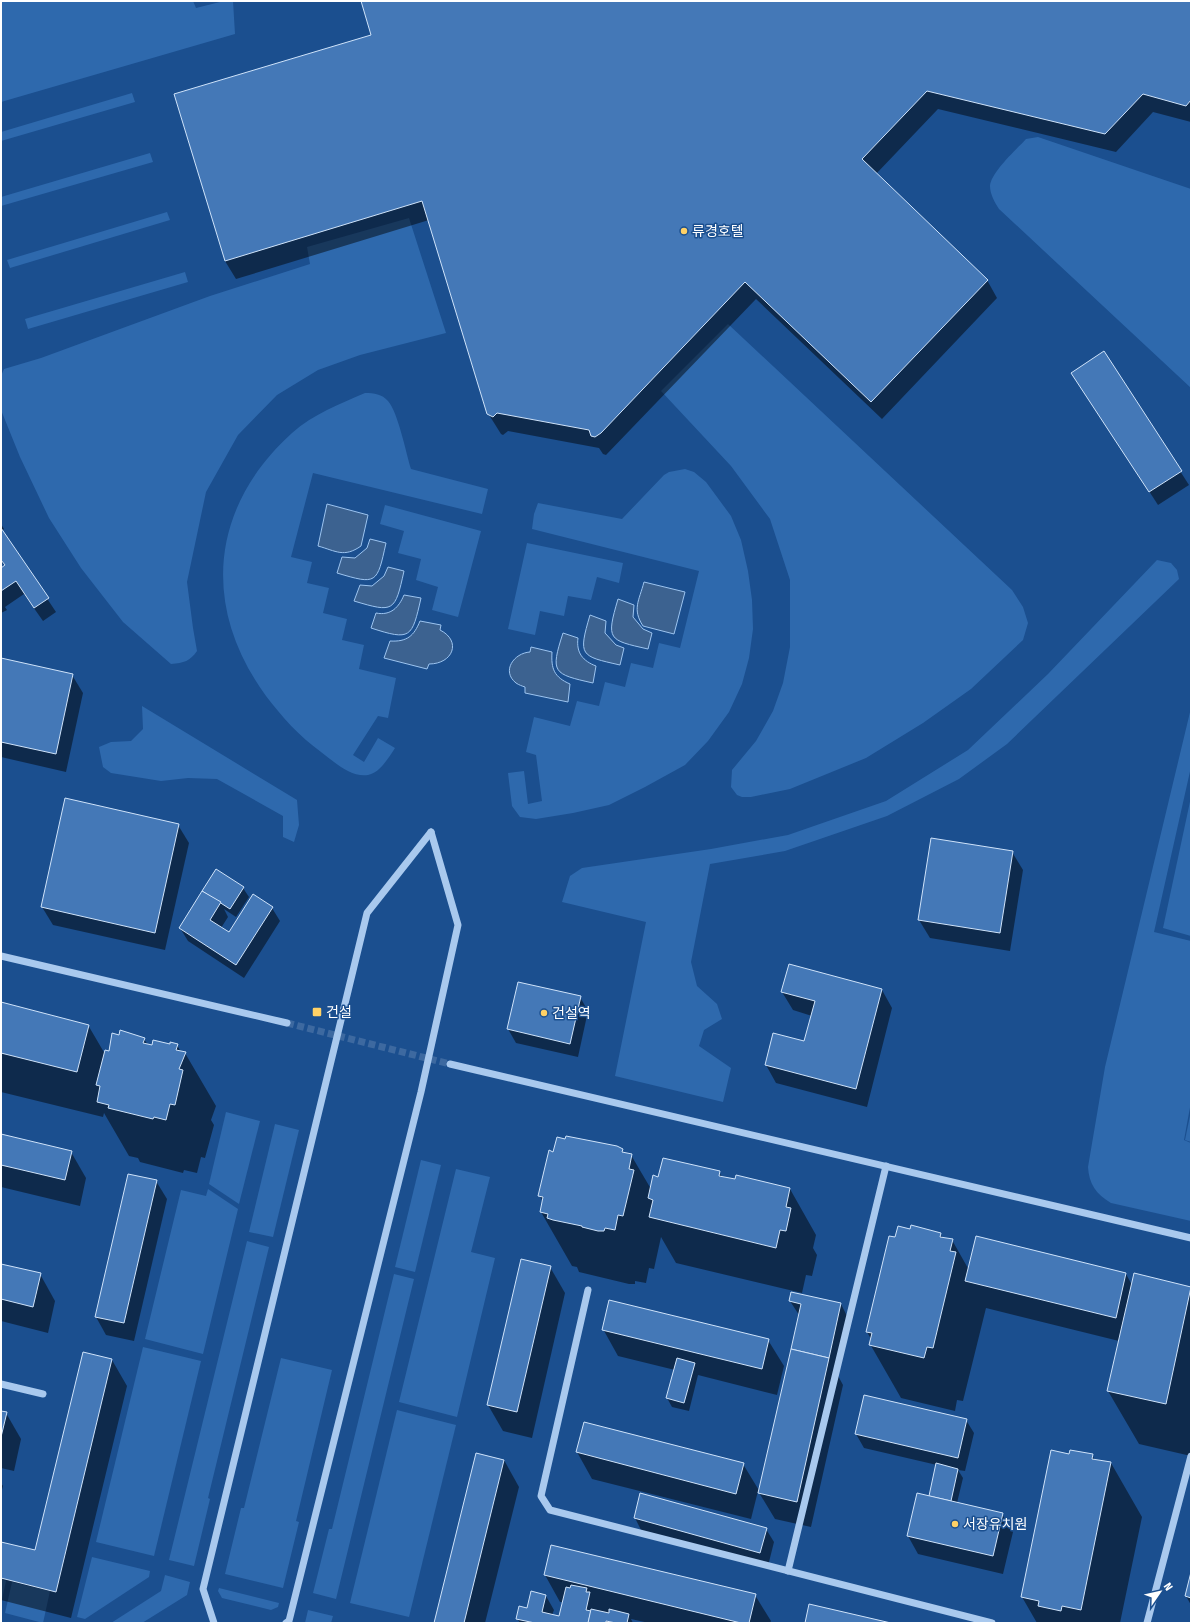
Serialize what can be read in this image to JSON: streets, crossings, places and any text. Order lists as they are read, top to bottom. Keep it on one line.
{"places":{"other":["류경호텔","건설역","서장유치원"],"transit":["건설"]},"north":"top right"}
